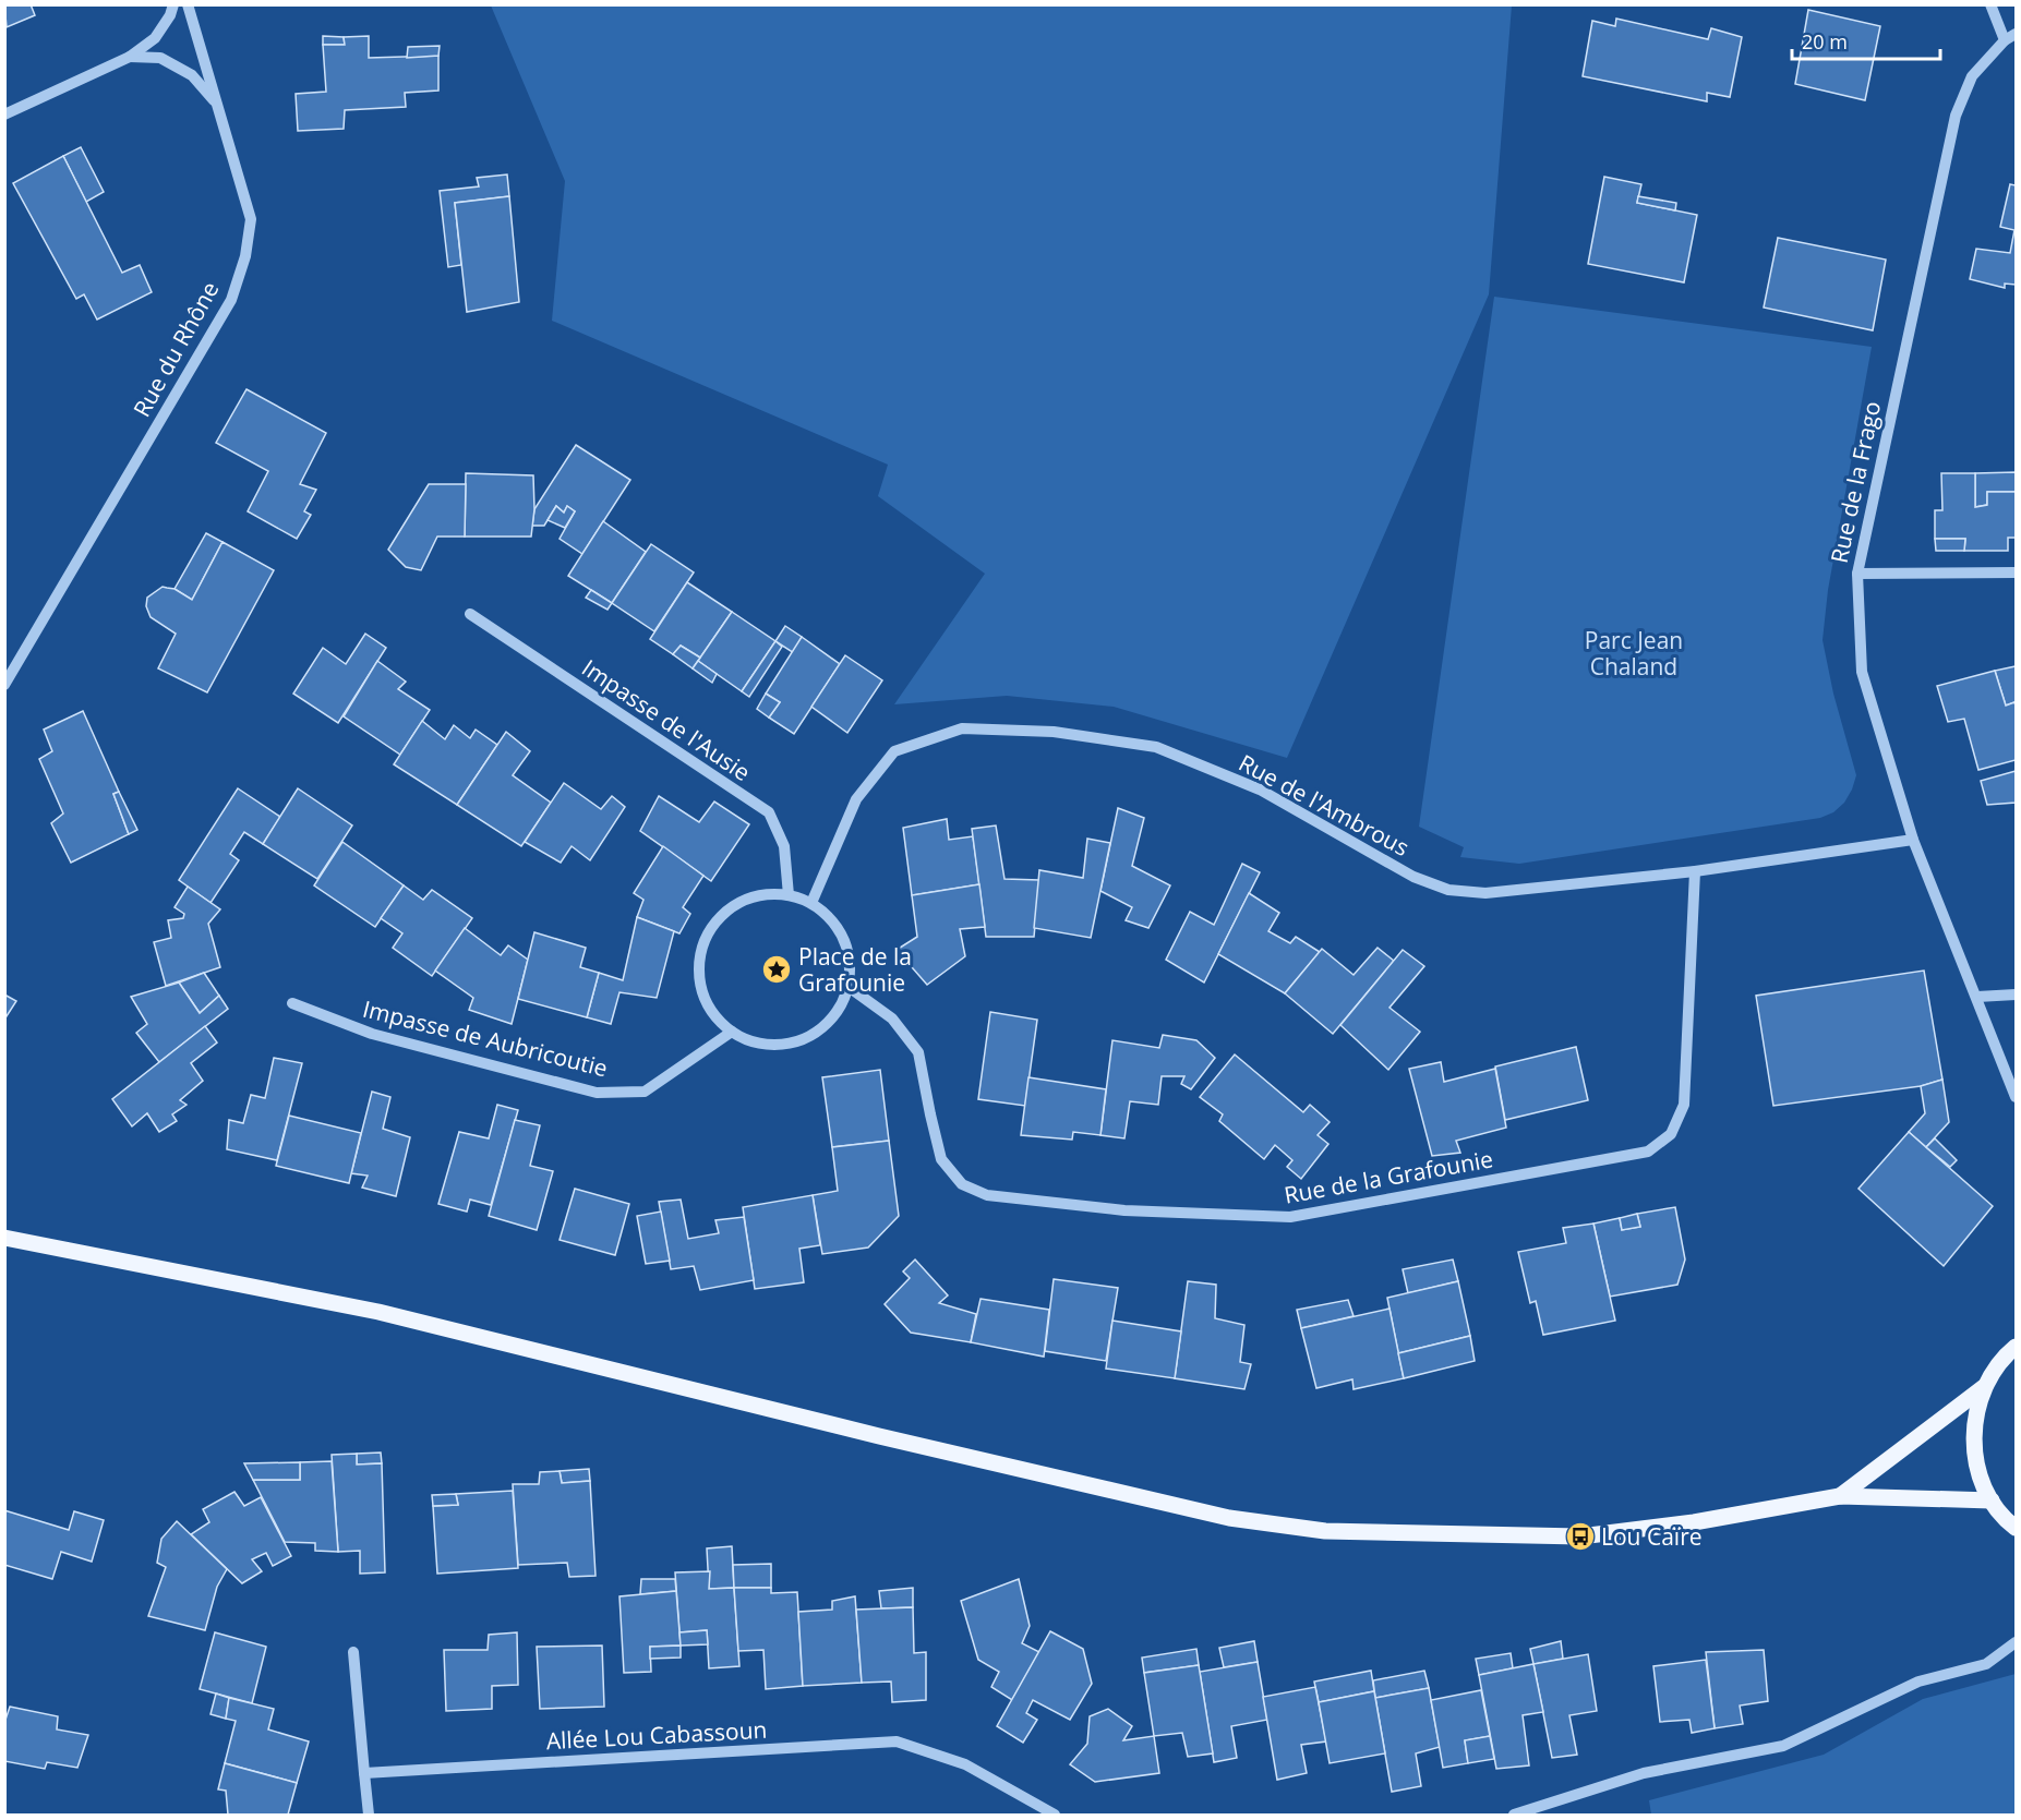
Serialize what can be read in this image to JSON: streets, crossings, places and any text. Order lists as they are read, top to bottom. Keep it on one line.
{"streets":{"street":["Rue du Rhône","Rue de la Frago","Impasse de l'Ausie","Rue de l'Ambrous","Impasse de Aubricoutie","Rue de la Grafounie","Allée Lou Cabassoun"]},"crossings":[["Rue de la Frago","Rue de l'Ambrous"],["Impasse de l'Ausie","Rue de l'Ambrous"],["Impasse de l'Ausie","Impasse de Aubricoutie"],["Impasse de l'Ausie","Rue de la Grafounie"],["Rue de l'Ambrous","Impasse de Aubricoutie"],["Rue de l'Ambrous","Rue de la Grafounie"],["Impasse de Aubricoutie","Rue de la Grafounie"]],"parks":["Parc Jean Chaland"],"places":{"place":["Place de la Grafounie"],"bus stop":["Lou Caïre"]},"scale_bar":"20 m"}
